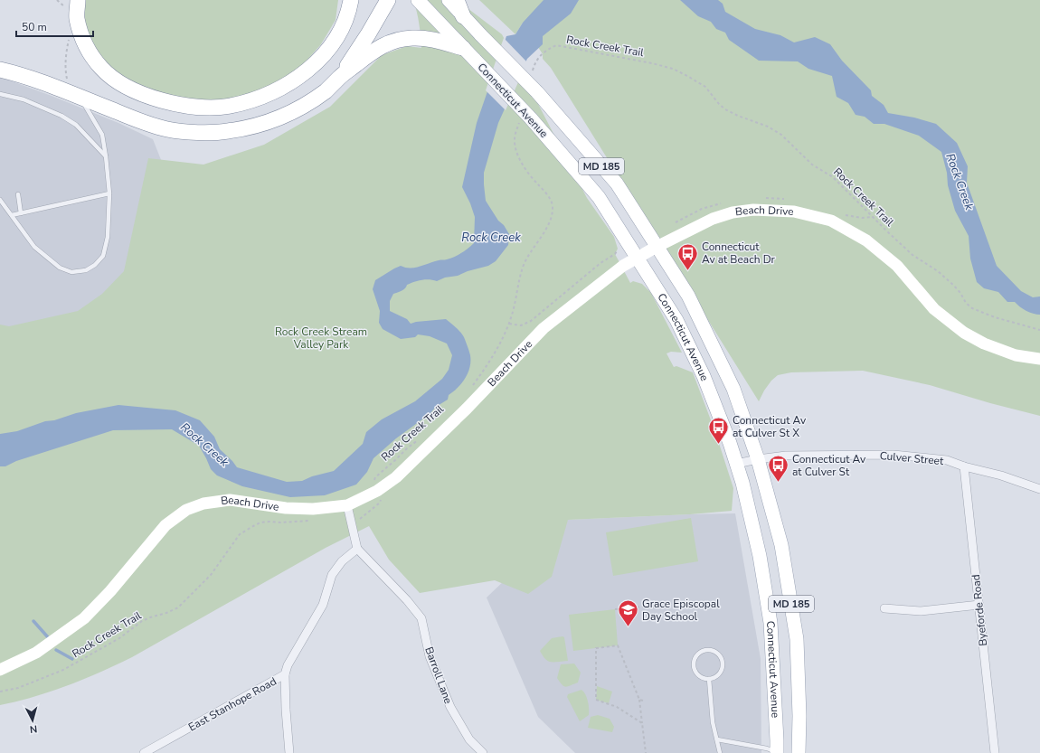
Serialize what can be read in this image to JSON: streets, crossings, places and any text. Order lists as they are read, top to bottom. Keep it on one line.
{"streets":{"main road":["Connecticut Avenue","MD 185"],"street":["Beach Drive","Culver Street","Byeforde Road","Barroll Lane","East Stanhope Road"],"path":["Rock Creek Trail"]},"crossings":[["Connecticut Avenue","Beach Drive"],["Connecticut Avenue","Culver Street"],["Culver Street","Byeforde Road"],["Barroll Lane","East Stanhope Road"]],"water":["Rock Creek"],"parks":["Rock Creek Stream Valley Park"],"places":{"bus stop":["Connecticut Av at Beach Dr","Connecticut Av at Culver St X","Connecticut Av at Culver St"],"school or university":["Grace Episcopal Day School"]},"scale_bar":"50 m","north":"bottom"}
